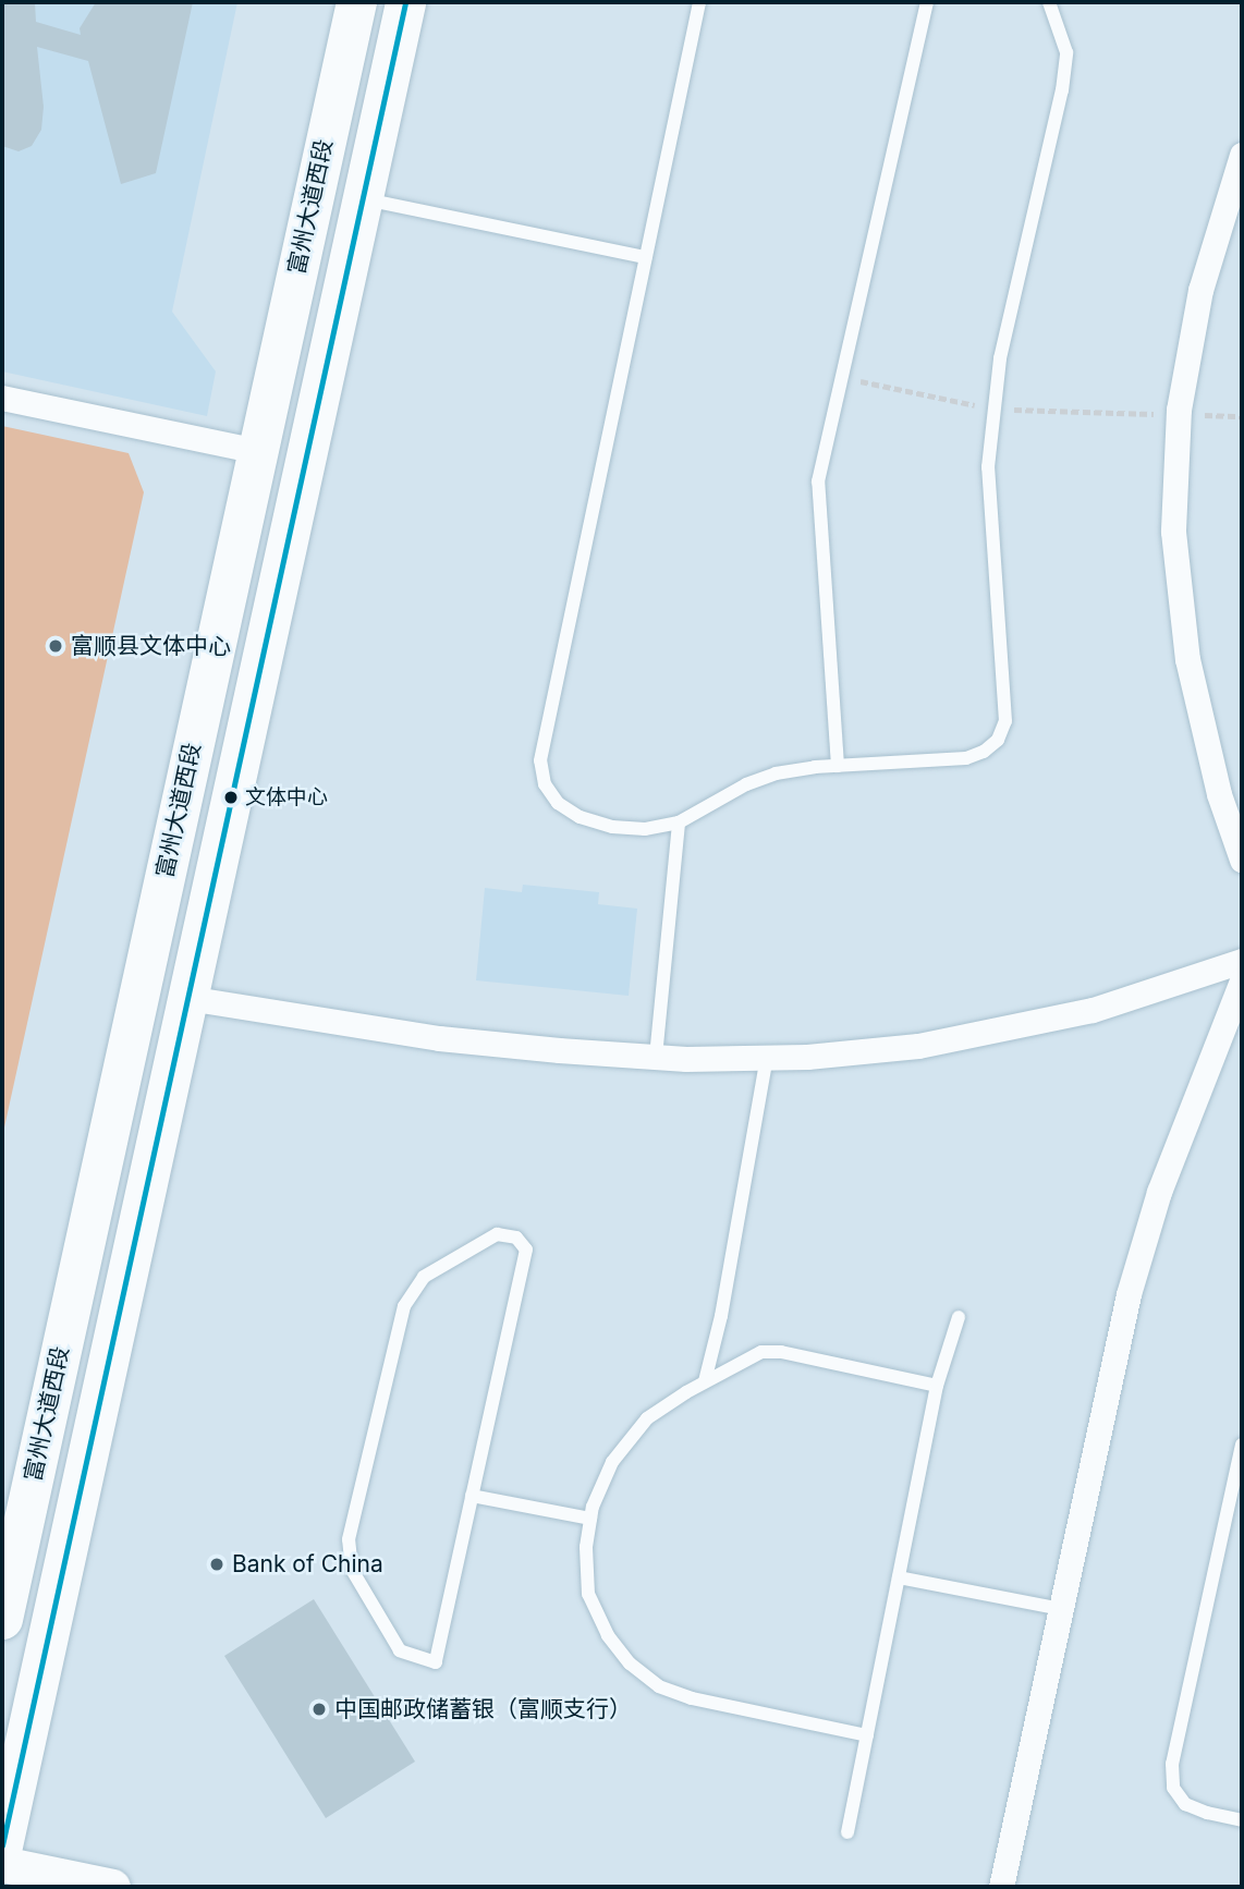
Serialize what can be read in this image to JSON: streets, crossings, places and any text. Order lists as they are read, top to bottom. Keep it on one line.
{"streets":{"main road":["富州大道西段"]},"places":["富顺县文体中心","文体中心","Bank of China","中国邮政储蓄银（富顺支行）"]}
